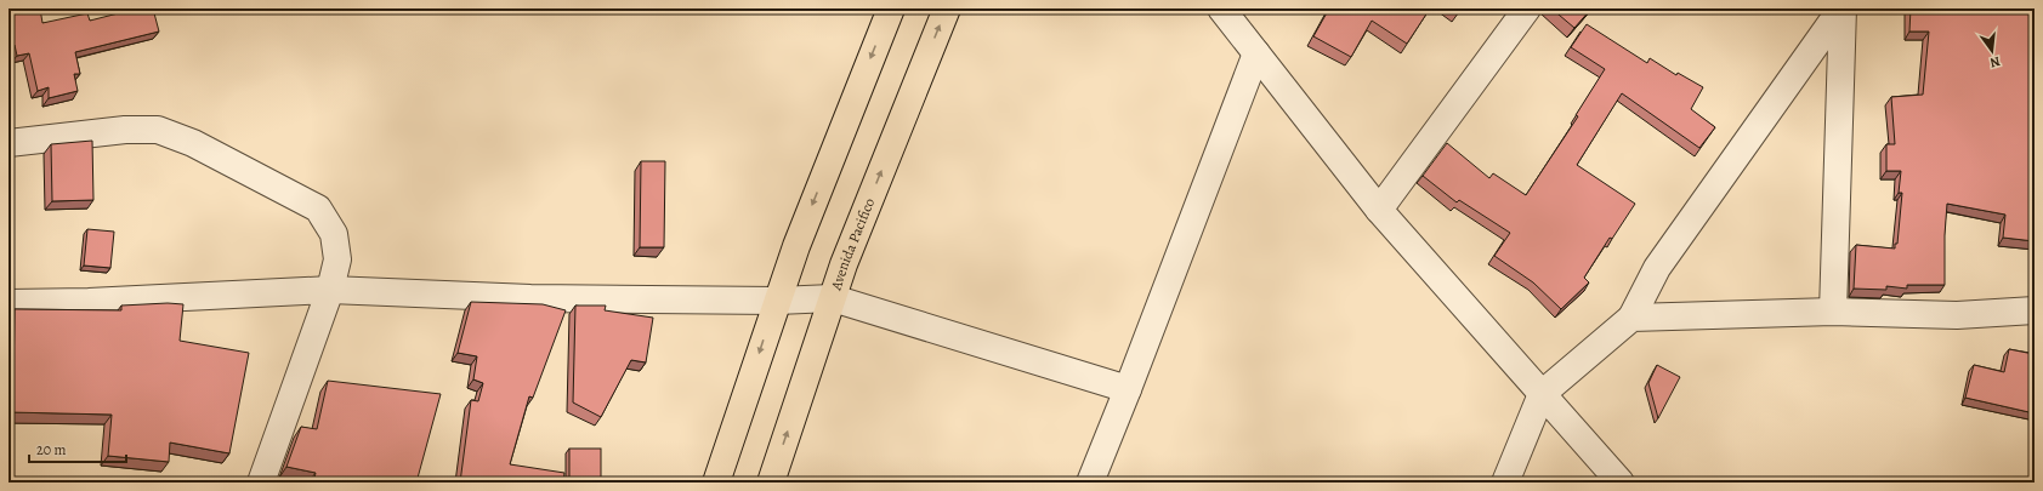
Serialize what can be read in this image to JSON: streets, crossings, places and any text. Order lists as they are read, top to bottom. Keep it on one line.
{"streets":{"main road":["Avenida Pacifico"]},"scale_bar":"20 m","north":"bottom"}
